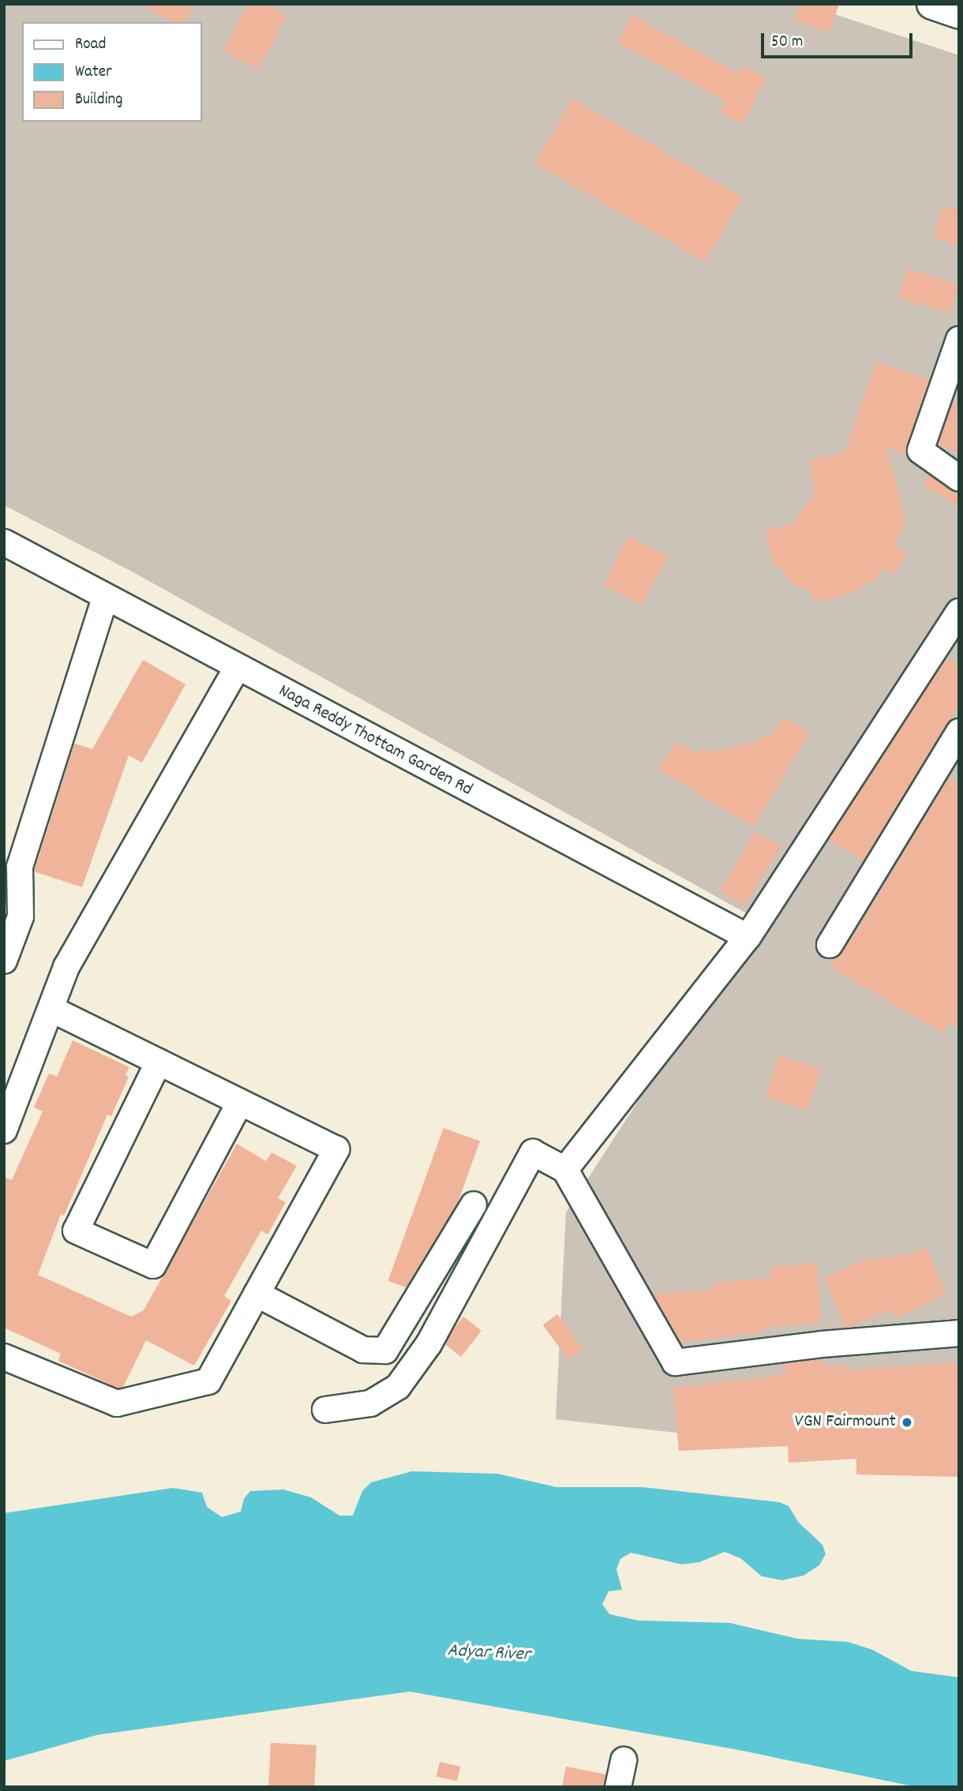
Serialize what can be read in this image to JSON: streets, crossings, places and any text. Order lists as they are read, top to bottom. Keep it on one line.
{"streets":{"street":["Naga Reddy Thottam Garden Rd"]},"water":["Adyar River"],"places":["VGN Fairmount"],"legend":["Road","Water","Building"],"scale_bar":"50 m"}
